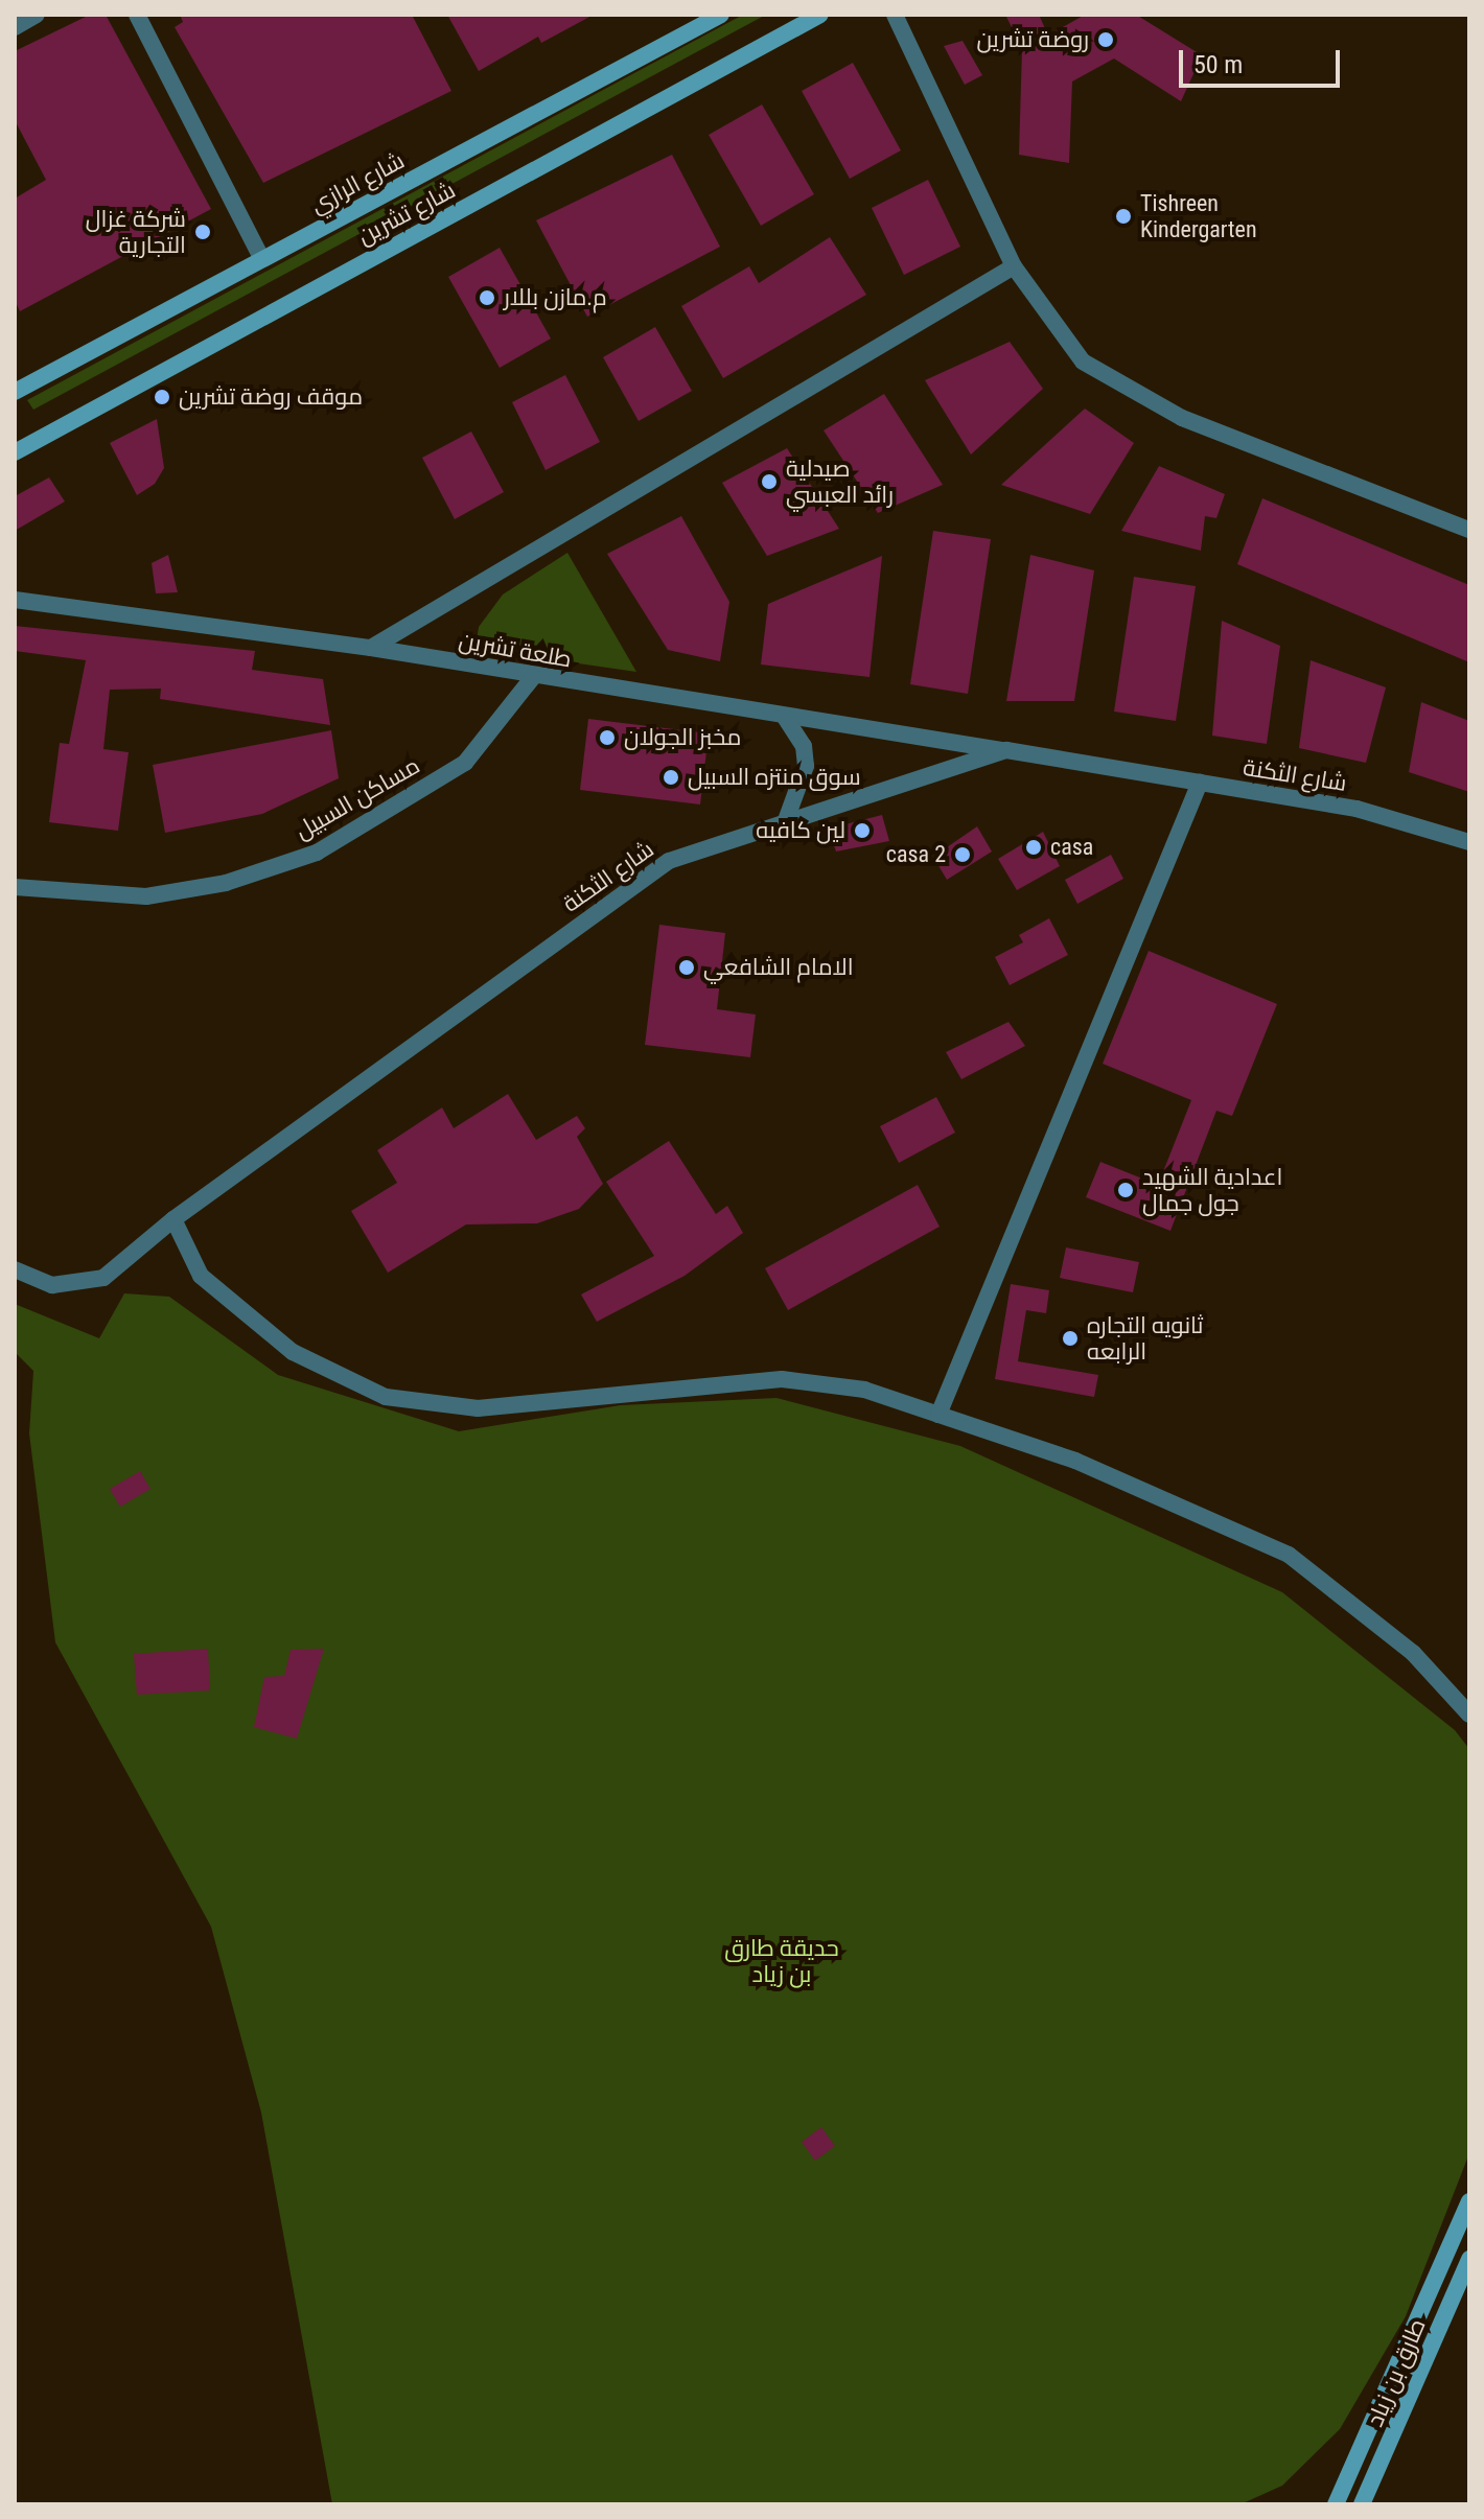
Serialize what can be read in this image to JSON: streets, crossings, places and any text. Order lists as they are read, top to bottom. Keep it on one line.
{"streets":{"main road":["شارع الرازي","شارع تشرين","طارق بن زياد"],"street":["طلعة تشرين","شارع الثكنة","مساكن السبيل"]},"crossings":[["طلعة تشرين","شارع الثكنة"],["طلعة تشرين","مساكن السبيل"]],"parks":["حديقة طارق بن زياد"],"places":["روضة تشرين","Tishreen Kindergarten","شركة غزال التجارية","م.مازن بللار","موقف روضة تشرين","صيدلية رائد العبسي","مخبز الجولان","سوق منتزه السبيل","لين كافيه","casa","casa 2","الامام الشافعي","اعدادية الشهيد جول جمال","ثانويه التجاره الرابعه"],"scale_bar":"50 m"}
